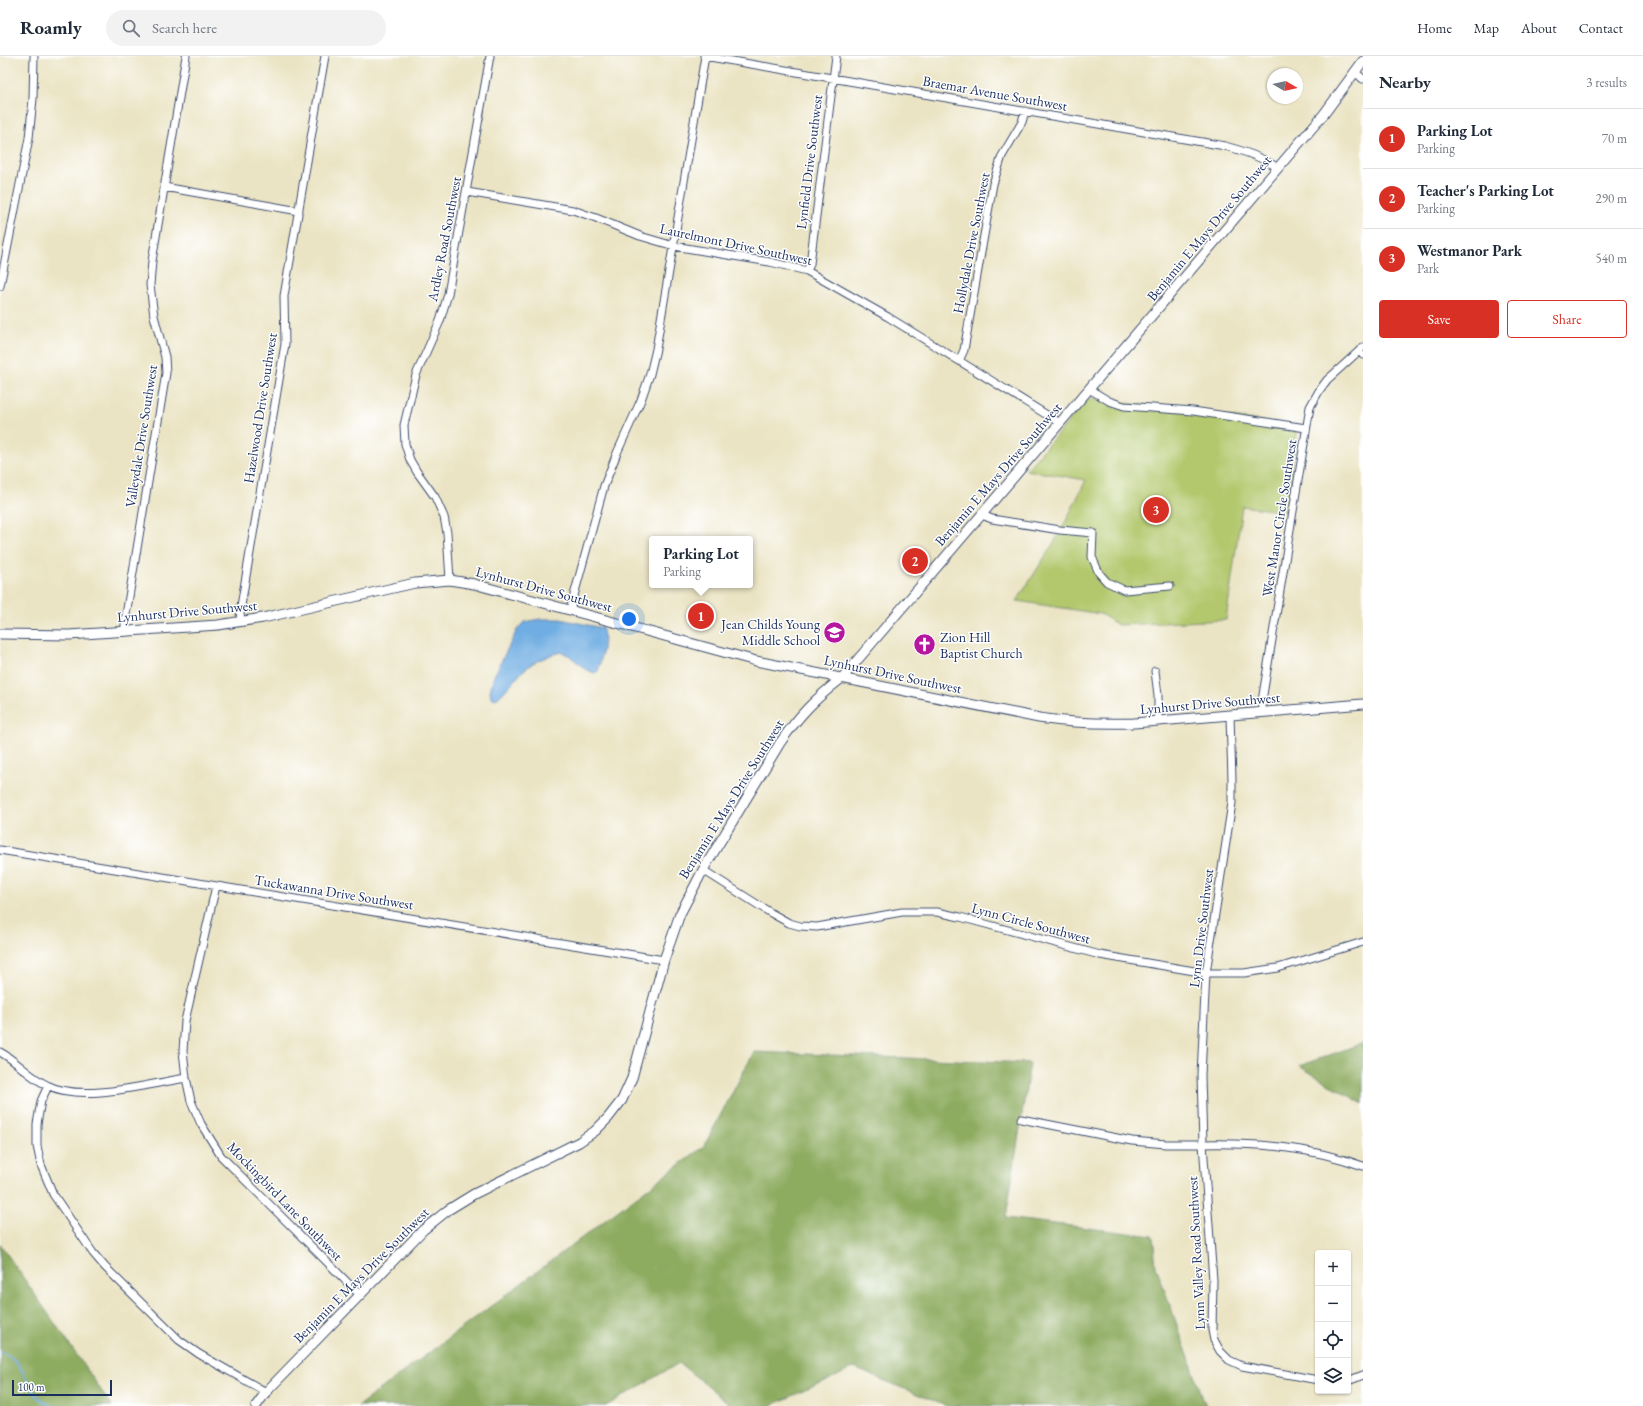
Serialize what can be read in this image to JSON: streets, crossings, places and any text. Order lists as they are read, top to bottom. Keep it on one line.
{"streets":{"street":["Braemar Avenue Southwest","Lynfield Drive Southwest","Benjamin E Mays Drive Southwest","Ardley Road Southwest","Hollydale Drive Southwest","Laurelmont Drive Southwest","Hazelwood Drive Southwest","Valleydale Drive Southwest","West Manor Circle Southwest","Lynhurst Drive Southwest","Tuckawanna Drive Southwest","Lynn Circle Southwest","Lynn Drive Southwest","Mockingbird Lane Southwest","Lynn Valley Road Southwest"]},"crossings":[["Braemar Avenue Southwest","Lynfield Drive Southwest"],["Braemar Avenue Southwest","Benjamin E Mays Drive Southwest"],["Braemar Avenue Southwest","Hollydale Drive Southwest"],["Lynfield Drive Southwest","Laurelmont Drive Southwest"],["Benjamin E Mays Drive Southwest","Laurelmont Drive Southwest"],["Benjamin E Mays Drive Southwest","West Manor Circle Southwest"],["Benjamin E Mays Drive Southwest","Lynhurst Drive Southwest"],["Benjamin E Mays Drive Southwest","Tuckawanna Drive Southwest"],["Benjamin E Mays Drive Southwest","Lynn Circle Southwest"],["Benjamin E Mays Drive Southwest","Mockingbird Lane Southwest"],["Ardley Road Southwest","Laurelmont Drive Southwest"],["Ardley Road Southwest","Lynhurst Drive Southwest"],["Hollydale Drive Southwest","Laurelmont Drive Southwest"],["Hazelwood Drive Southwest","Lynhurst Drive Southwest"],["Valleydale Drive Southwest","Lynhurst Drive Southwest"],["West Manor Circle Southwest","Lynhurst Drive Southwest"],["Lynhurst Drive Southwest","Lynn Drive Southwest"],["Tuckawanna Drive Southwest","Mockingbird Lane Southwest"],["Lynn Circle Southwest","Lynn Drive Southwest"],["Lynn Drive Southwest","Lynn Valley Road Southwest"]],"places":{"school or university":["Jean Childs Young Middle School"],"church":["Zion Hill Baptist Church"]},"scale_bar":"100 m","north":"right","page":{"header":"Roamly","search":"Search here","nav":["Home","Map","About","Contact"],"heading":["Nearby","3 results"],"list":[{"mark":"1","name":"Parking Lot","note":"Parking","value":"70 m"},{"mark":"2","name":"Teacher's Parking Lot","note":"Parking","value":"290 m"},{"mark":"3","name":"Westmanor Park","note":"Park","value":"540 m"}],"buttons":["Save","Share"],"pins":["3","2","1"],"popup":["Parking Lot","Parking"],"map_buttons":["+","−"],"scale":"100 m"}}
